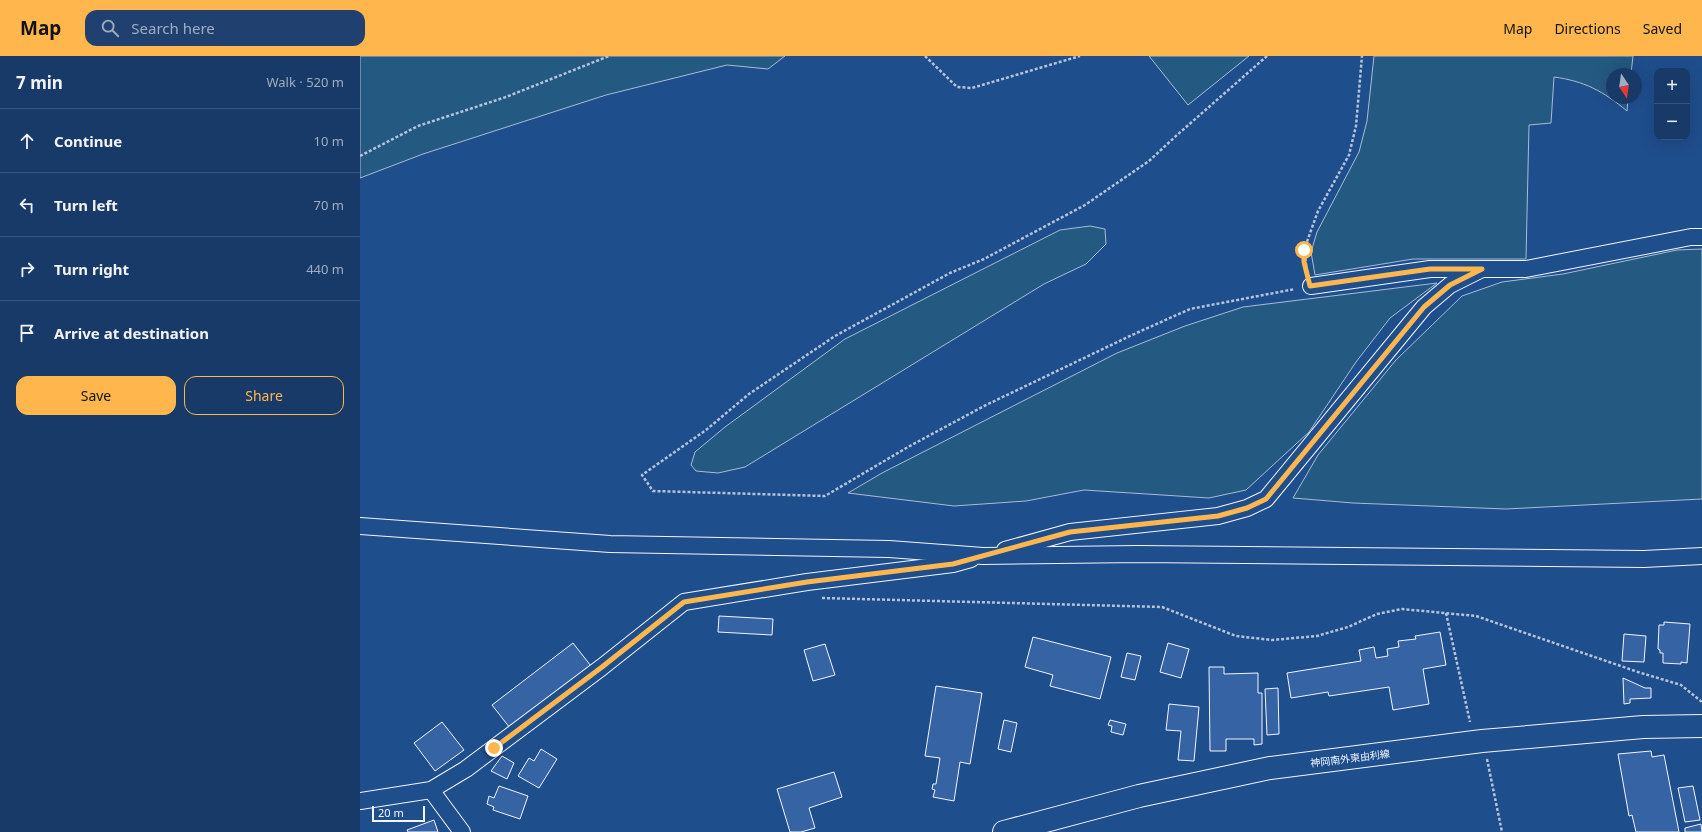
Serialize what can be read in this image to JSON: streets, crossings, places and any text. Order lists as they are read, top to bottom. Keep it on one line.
{"streets":{"main road":["神岡南外東由利線"]},"scale_bar":"20 m","north":"bottom","page":{"header":"Map","search":"Search here","nav":["Map","Directions","Saved"],"heading":["7 min","Walk · 520 m"],"map_buttons":["+","−"],"list":[["Continue","10 m"],["Turn left","70 m"],["Turn right","440 m"],"Arrive at destination"],"buttons":["Save","Share"],"scale":"20 m"}}
